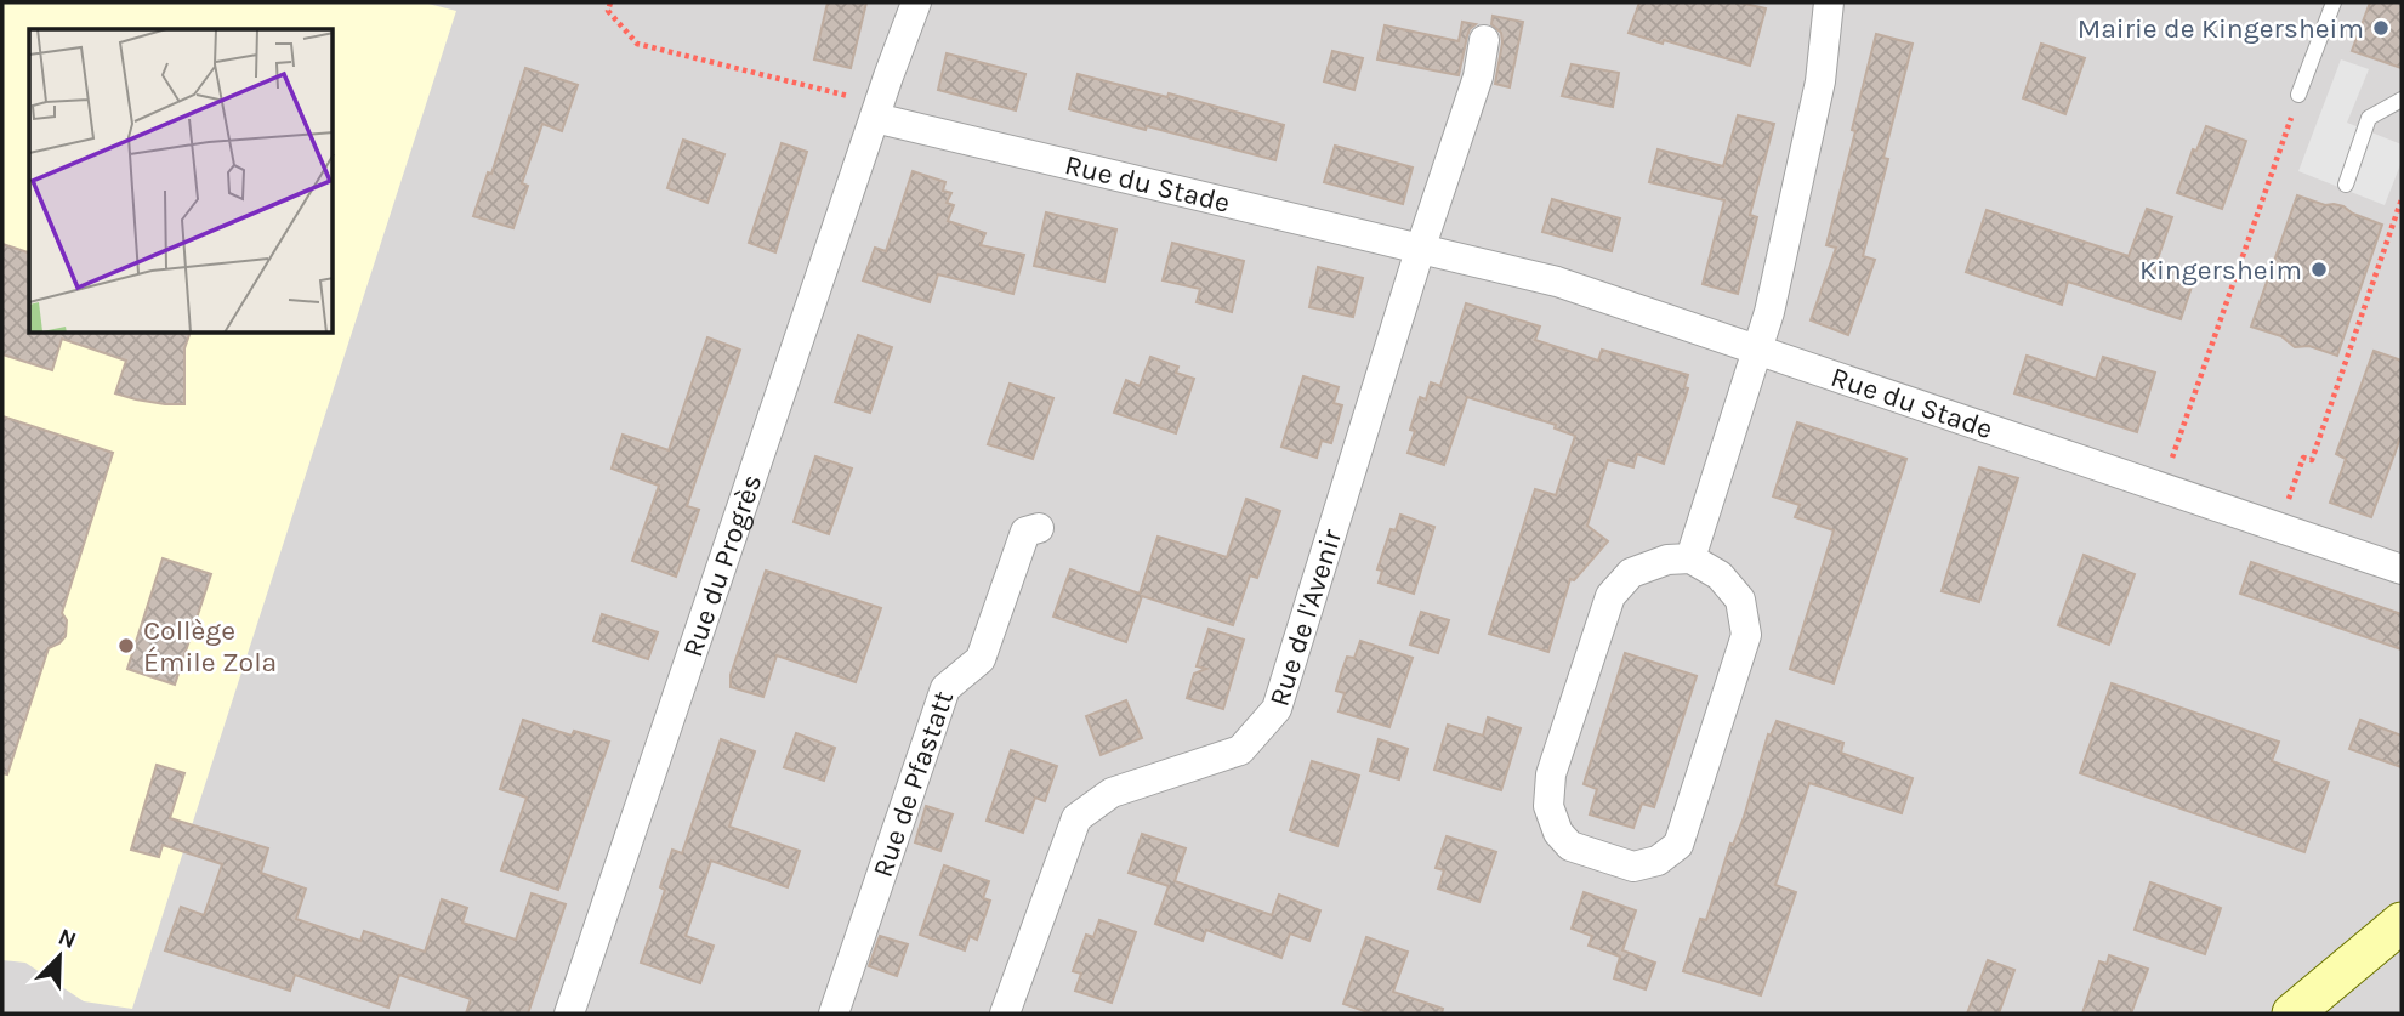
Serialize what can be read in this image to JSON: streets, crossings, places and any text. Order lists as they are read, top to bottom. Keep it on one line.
{"streets":{"street":["Rue du Stade","Rue du Progrès","Rue de l'Avenir","Rue de Pfastatt"]},"crossings":[["Rue du Stade","Rue du Progrès"],["Rue du Stade","Rue de l'Avenir"]],"places":["Mairie de Kingersheim","Kingersheim","Collège Émile Zola"],"north":"top right"}
